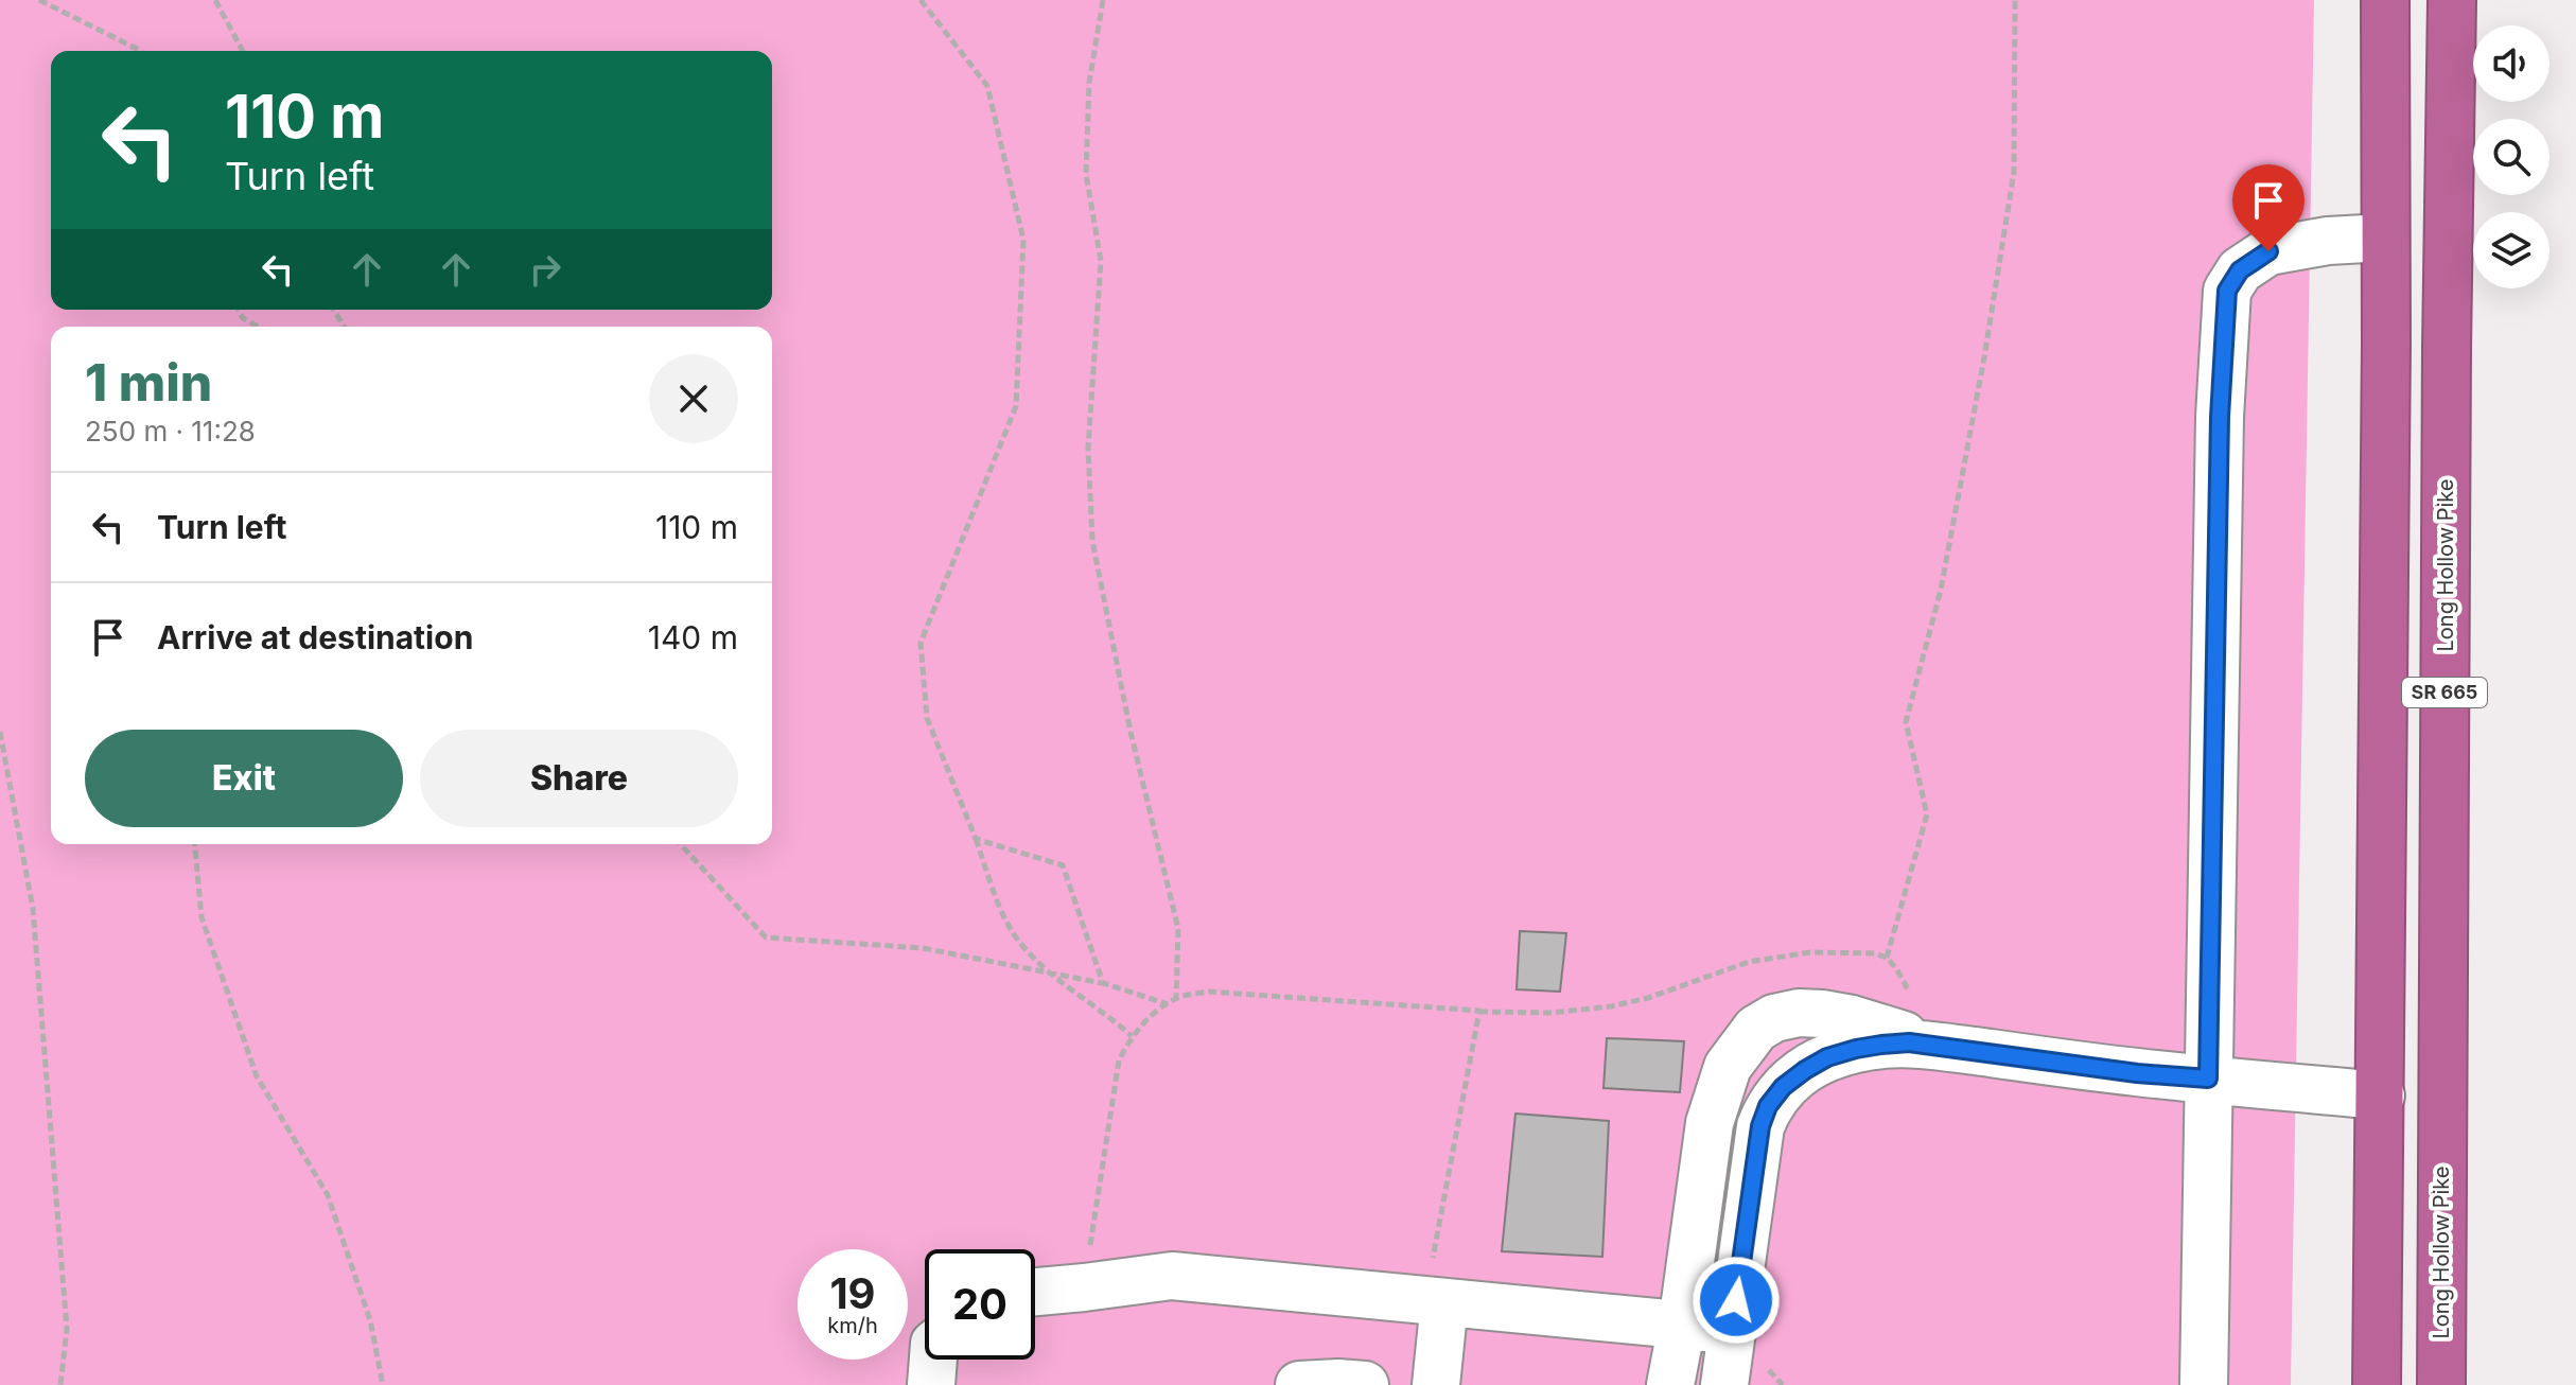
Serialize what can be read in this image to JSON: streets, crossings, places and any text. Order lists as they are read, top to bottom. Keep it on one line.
{"streets":{"highway":["Long Hollow Pike","SR 665"]},"page":{"turn":["110 m","Turn left"],"heading":["1 min","250 m · 11:28"],"list":[{"name":"Turn left","value":"110 m"},{"name":"Arrive at destination","value":"140 m"}],"buttons":["Exit","Share"],"speed":"19 km/h","limit":"20"}}
